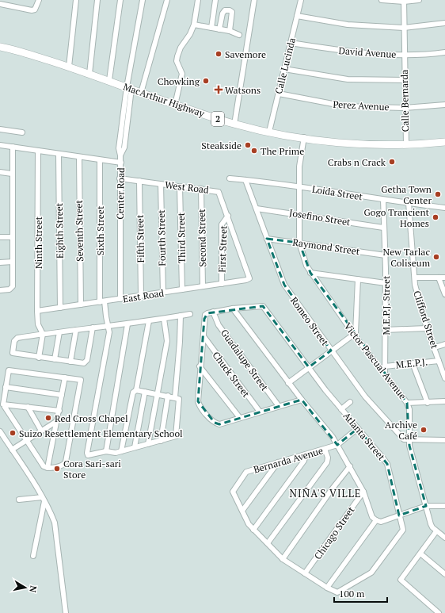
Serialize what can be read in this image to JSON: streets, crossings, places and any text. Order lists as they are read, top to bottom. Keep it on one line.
{"streets":{"highway":["MacArthur Highway","2"],"street":["David Avenue","Calle Lucinda","Calle Bernarda","Perez Avenue","West Road","Loida Street","Center Road","Josefino Street","Eighth Street","Seventh Street","Sixth Street","Fourth Street","Third Street","Second Street","Fifth Street","Ninth Street","Raymond Street","First Street","East Road","M.E.P.J. Street","Clifford Street","Romeo Street","Guadalupe Street","Victor Pascual Avenue","M.E.P.J.","Chuck Street","Atlanta Street","Bernarda Avenue","Chicago Street"]},"crossings":[["David Avenue","Calle Lucinda"],["David Avenue","Calle Bernarda"],["Calle Lucinda","MacArthur Highway"],["Calle Lucinda","Perez Avenue"],["MacArthur Highway","Calle Bernarda"],["MacArthur Highway","Center Road"],["MacArthur Highway","Victor Pascual Avenue"],["Calle Bernarda","Perez Avenue"],["West Road","Center Road"],["West Road","Fourth Street"],["West Road","Third Street"],["West Road","Second Street"],["West Road","Fifth Street"],["West Road","First Street"],["West Road","East Road"],["Loida Street","M.E.P.J. Street"],["Loida Street","Clifford Street"],["Loida Street","Romeo Street"],["Loida Street","Victor Pascual Avenue"],["Center Road","East Road"],["Josefino Street","M.E.P.J. Street"],["Josefino Street","Romeo Street"],["Josefino Street","Victor Pascual Avenue"],["Eighth Street","East Road"],["Seventh Street","East Road"],["Sixth Street","East Road"],["Fourth Street","East Road"],["Third Street","East Road"],["Second Street","East Road"],["Fifth Street","East Road"],["Ninth Street","East Road"],["Raymond Street","M.E.P.J. Street"],["Raymond Street","Romeo Street"],["Raymond Street","Victor Pascual Avenue"],["First Street","East Road"],["M.E.P.J. Street","Victor Pascual Avenue"],["M.E.P.J. Street","M.E.P.J."],["Clifford Street","M.E.P.J."],["Romeo Street","Victor Pascual Avenue"],["Atlanta Street","Bernarda Avenue"],["Bernarda Avenue","Chicago Street"]],"districts":["NIÑA'S VILLE"],"places":{"other":["Savemore","Chowking","Steakside","The Prime","Crabs n Crack","Getha Town Center","Gogo Trancient Homes","New Tarlac Coliseum","Red Cross Chapel","Archive Café","Suizo Resettlement Elementary School","Cora Sari-sari Store"],"health":["Watsons"]},"scale_bar":"100 m","north":"right"}
